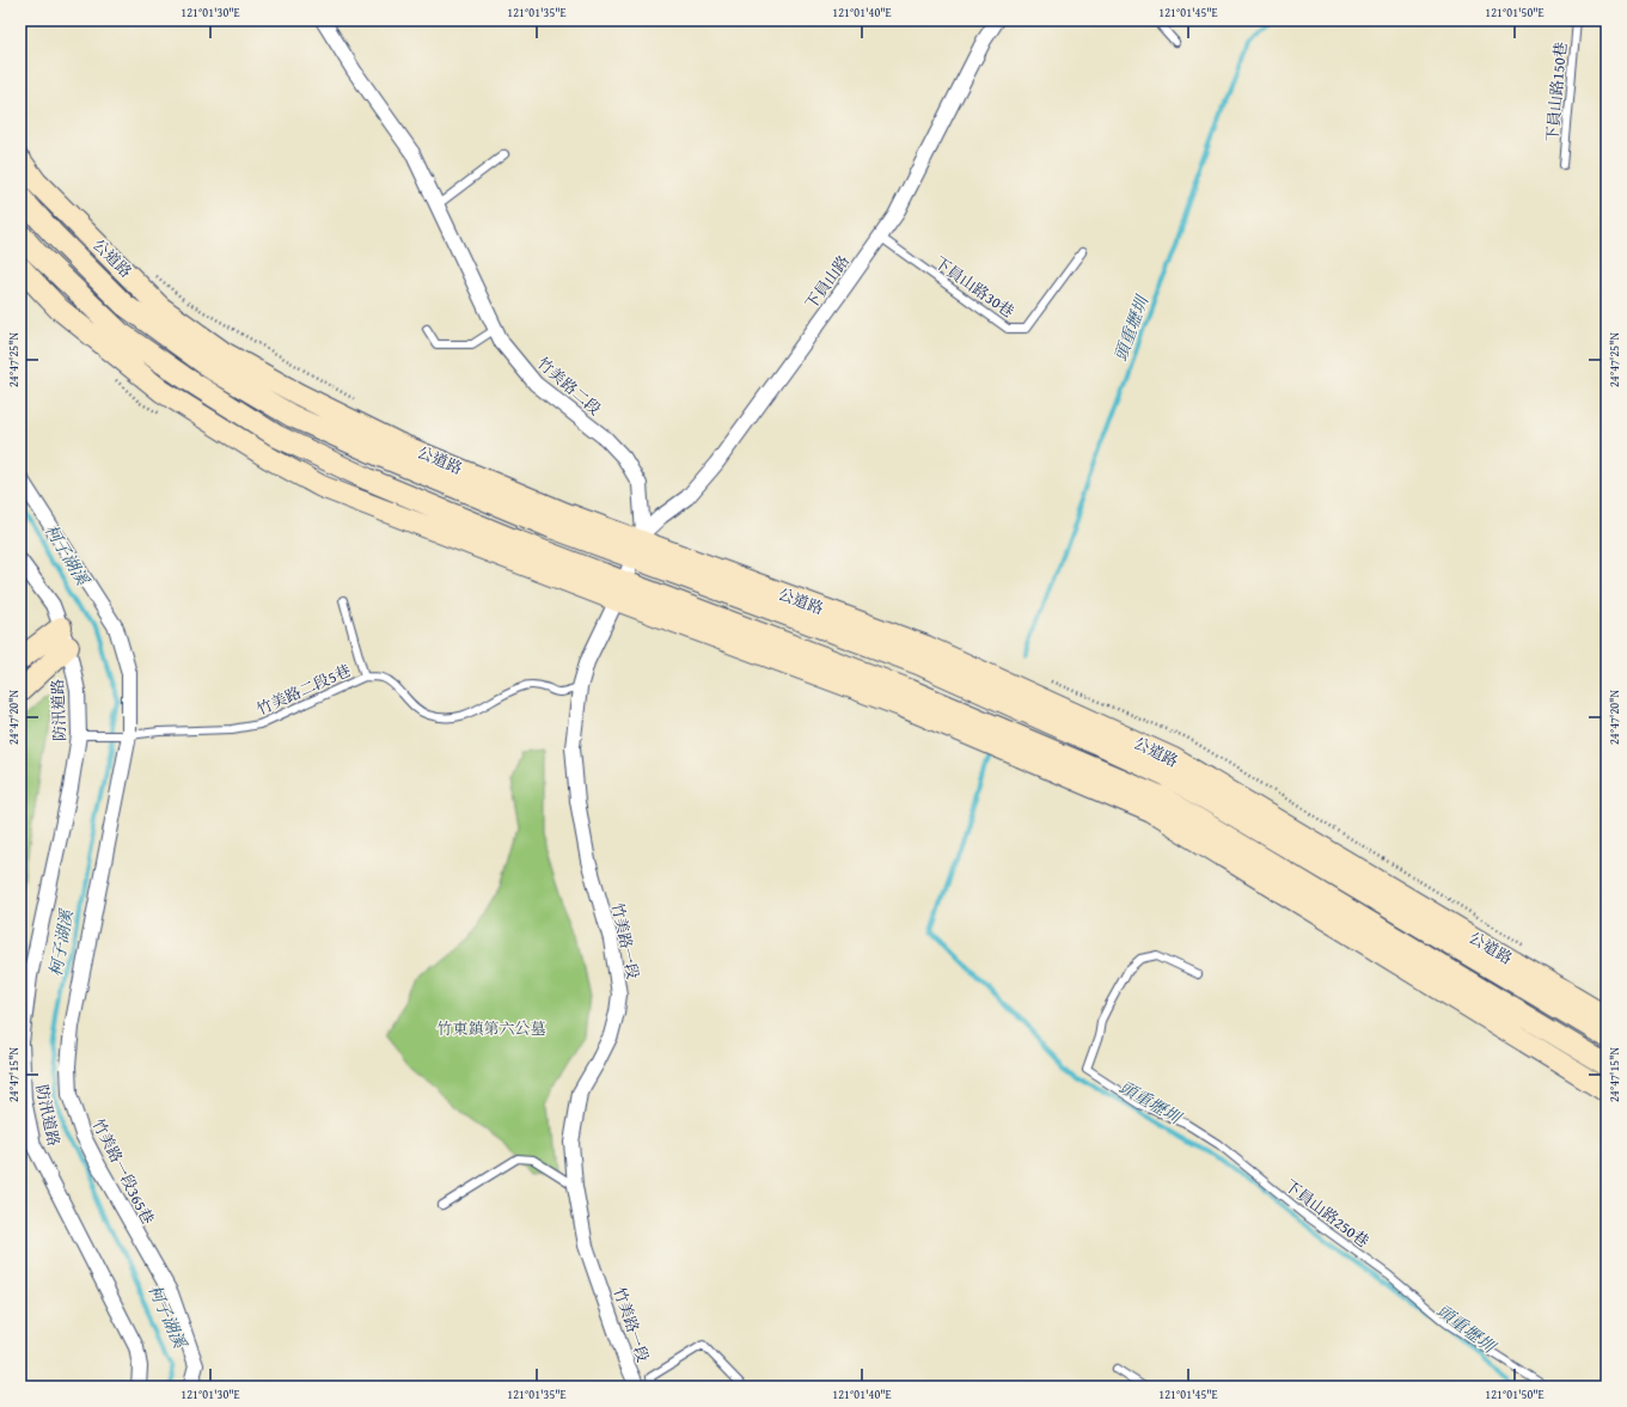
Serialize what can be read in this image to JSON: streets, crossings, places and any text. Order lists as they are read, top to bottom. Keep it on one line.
{"streets":{"street":["公道路","下員山路","竹美路二段","防汛道路","竹美路一段","竹美路一段365巷"],"lane":["下員山路150巷","下員山路30巷","竹美路二段5巷","下員山路250巷"]},"crossings":[["公道路","下員山路"],["公道路","竹美路二段"],["下員山路","下員山路30巷"],["下員山路","竹美路二段"],["竹美路二段","竹美路二段5巷"],["竹美路二段","竹美路一段"],["竹美路二段5巷","防汛道路"],["竹美路二段5巷","竹美路一段"],["竹美路二段5巷","竹美路一段365巷"]],"water":["頭重壢圳","柯子湖溪"],"parks":["竹東鎮第六公墓"],"coordinates":["121°01'30\"E","121°01'35\"E","121°01'40\"E","121°01'45\"E","121°01'50\"E","24°47'25\"N","24°47'20\"N","24°47'15\"N"]}
